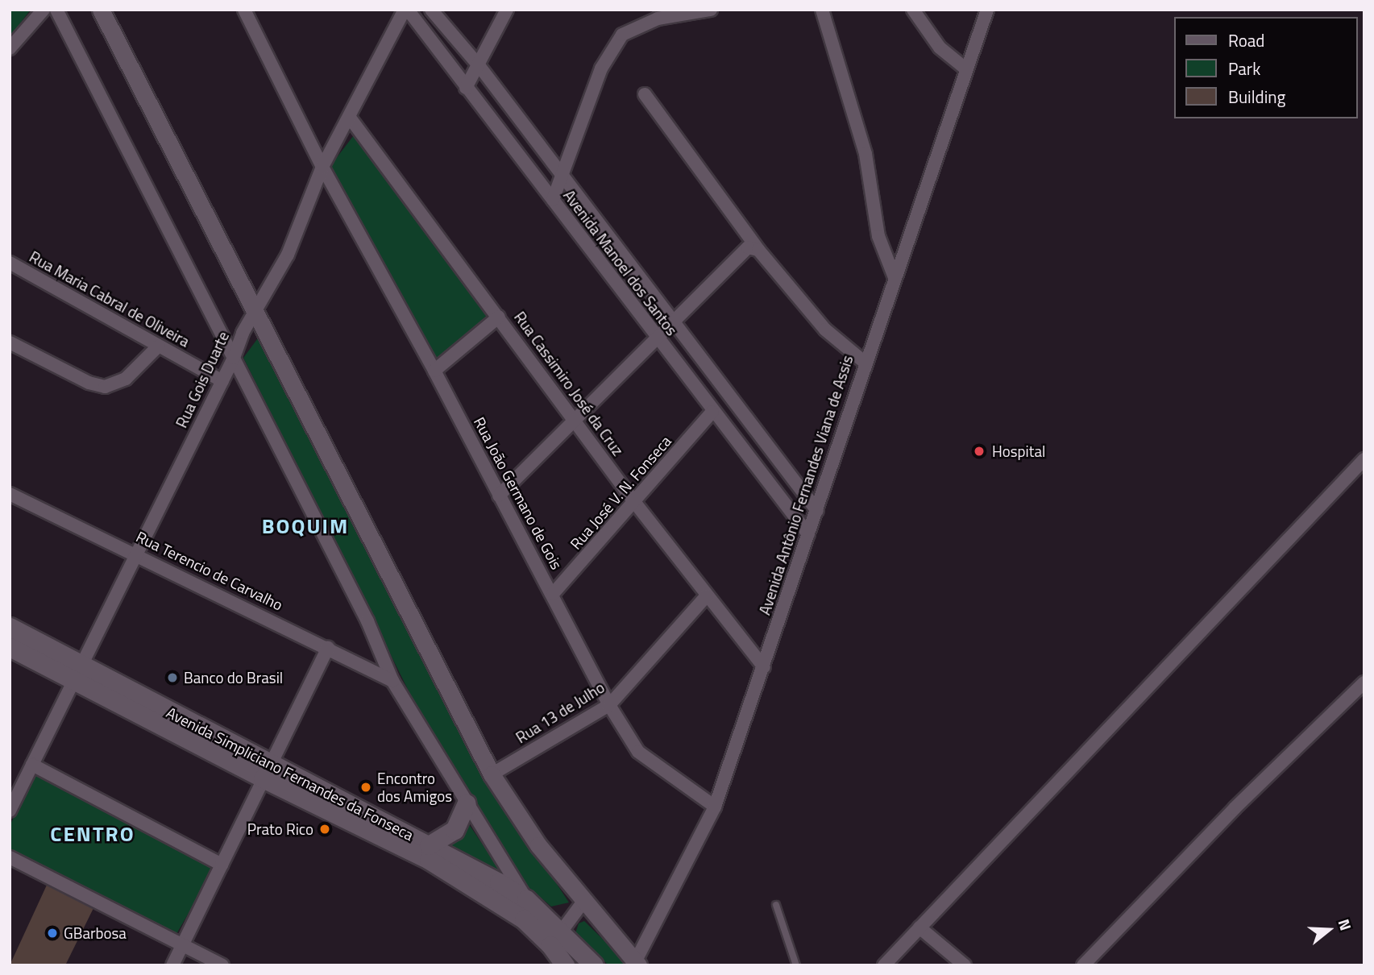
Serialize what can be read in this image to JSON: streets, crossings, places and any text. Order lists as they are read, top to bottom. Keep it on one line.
{"streets":{"main road":["Avenida Simpliciano Fernandes da Fonseca"],"street":["Avenida Manoel dos Santos","Rua Maria Cabral de Oliveira","Rua Gois Duarte","Rua Cassimiro José da Cruz","Avenida Antônio Fernandes Viana de Assis","Rua José V. N. Fonseca","Rua João Germano de Gois","Rua Terencio de Carvalho","Rua 13 de Julho"]},"crossings":[["Avenida Manoel dos Santos","Rua Gois Duarte"],["Avenida Manoel dos Santos","Avenida Antônio Fernandes Viana de Assis"],["Avenida Manoel dos Santos","Rua José V. N. Fonseca"],["Rua Maria Cabral de Oliveira","Rua Gois Duarte"],["Rua Gois Duarte","Rua Cassimiro José da Cruz"],["Rua Gois Duarte","Rua João Germano de Gois"],["Rua Gois Duarte","Rua Terencio de Carvalho"],["Rua Gois Duarte","Avenida Simpliciano Fernandes da Fonseca"],["Rua Cassimiro José da Cruz","Avenida Antônio Fernandes Viana de Assis"],["Rua Cassimiro José da Cruz","Rua José V. N. Fonseca"],["Rua Cassimiro José da Cruz","Rua 13 de Julho"],["Avenida Antônio Fernandes Viana de Assis","Rua João Germano de Gois"],["Rua José V. N. Fonseca","Rua João Germano de Gois"],["Rua João Germano de Gois","Rua 13 de Julho"]],"districts":["BOQUIM","CENTRO"],"places":["Hospital","Banco do Brasil","Encontro dos Amigos","Prato Rico","GBarbosa"],"legend":["Road","Park","Building"],"north":"right"}
